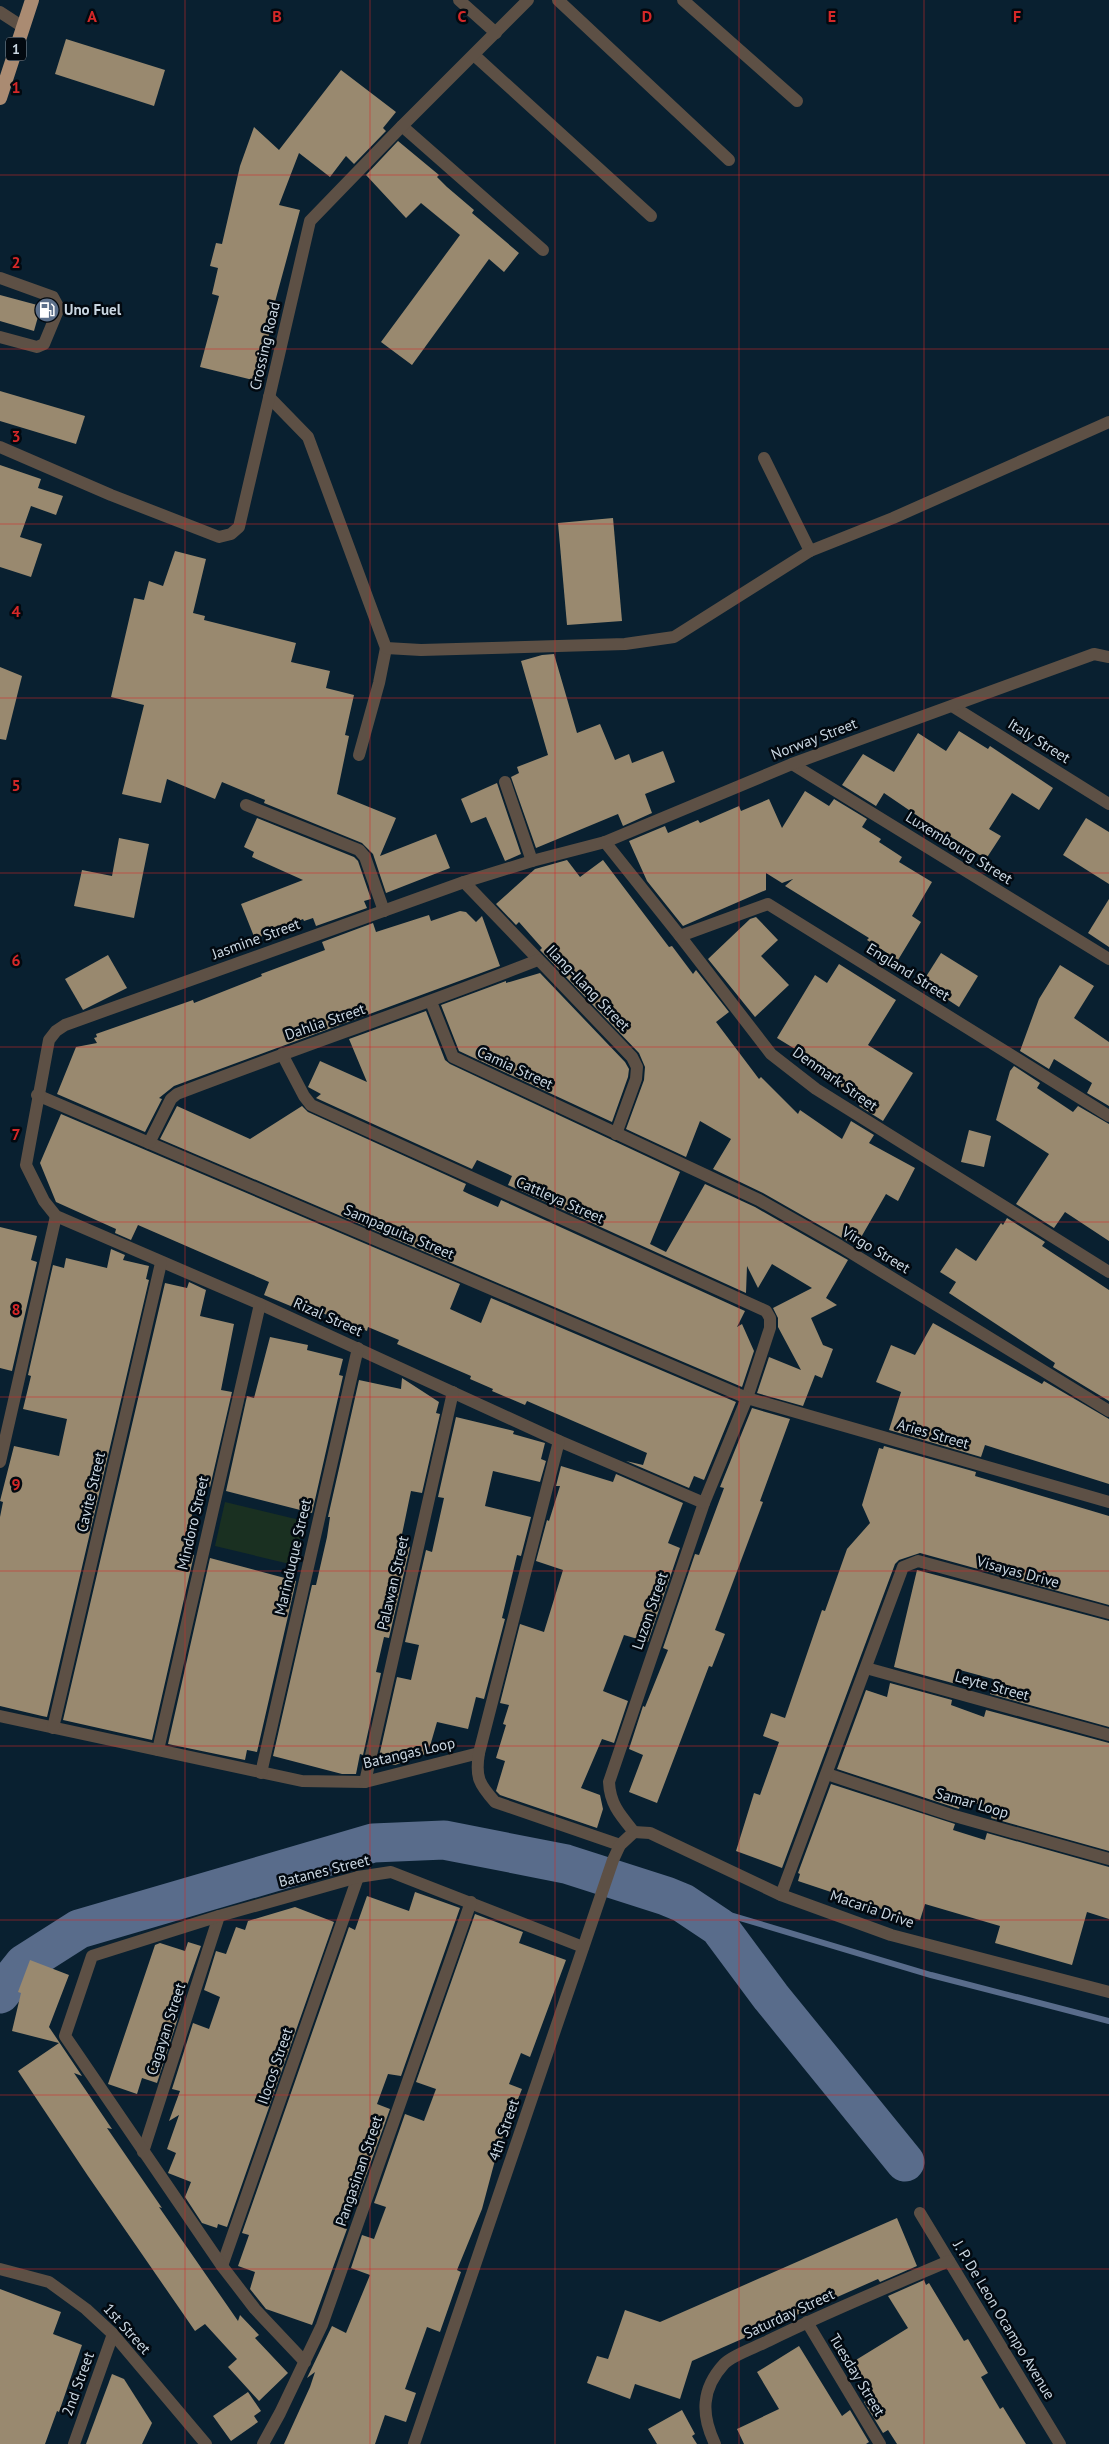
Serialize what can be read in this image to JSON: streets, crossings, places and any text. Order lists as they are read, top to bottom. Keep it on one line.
{"streets":{"highway":["1"],"street":["Crossing Road","Norway Street","Italy Street","Luxembourg Street","Jasmine Street","England Street","Ilang-Ilang Street","Dahlia Street","Camia Street","Denmark Street","Cattleya Street","Sampaguita Street","Virgo Street","Rizal Street","Aries Street","Cavite Street","Mindoro Street","Marinduque Street","Visayas Drive","Palawan Street","Luzon Street","Leyte Street","Batangas Loop","Samar Loop","Batanes Street","Macaria Drive","Cagayan Street","Ilocos Street","4th Street","Pangasinan Street","Saturday Street","J. P. De Leon Ocampo Avenue","1st Street","Tuesday Street","2nd Street"]},"crossings":[["Norway Street","Italy Street"],["Norway Street","Luxembourg Street"],["Norway Street","Jasmine Street"],["Norway Street","Denmark Street"],["Jasmine Street","Ilang-Ilang Street"],["Jasmine Street","Sampaguita Street"],["England Street","Denmark Street"],["Ilang-Ilang Street","Dahlia Street"],["Ilang-Ilang Street","Camia Street"],["Ilang-Ilang Street","Virgo Street"],["Dahlia Street","Camia Street"],["Dahlia Street","Cattleya Street"],["Dahlia Street","Sampaguita Street"],["Camia Street","Virgo Street"],["Cattleya Street","Sampaguita Street"],["Cattleya Street","Aries Street"],["Cattleya Street","Luzon Street"],["Sampaguita Street","Aries Street"],["Sampaguita Street","Luzon Street"],["Rizal Street","Cavite Street"],["Rizal Street","Mindoro Street"],["Rizal Street","Marinduque Street"],["Rizal Street","Palawan Street"],["Rizal Street","Luzon Street"],["Rizal Street","Batangas Loop"],["Aries Street","Luzon Street"],["Cavite Street","Batangas Loop"],["Mindoro Street","Batangas Loop"],["Marinduque Street","Batangas Loop"],["Visayas Drive","Leyte Street"],["Palawan Street","Batangas Loop"],["Luzon Street","Macaria Drive"],["Luzon Street","4th Street"],["Batanes Street","Cagayan Street"],["Batanes Street","Ilocos Street"],["Batanes Street","4th Street"],["Batanes Street","Pangasinan Street"],["Macaria Drive","4th Street"],["Saturday Street","J. P. De Leon Ocampo Avenue"],["Saturday Street","Tuesday Street"],["1st Street","2nd Street"]],"places":{"fuel station":["Uno Fuel"]},"grid":{"columns":["A","B","C","D","E","F"],"rows":["1","2","3","4","5","6","7","8","9"]}}
